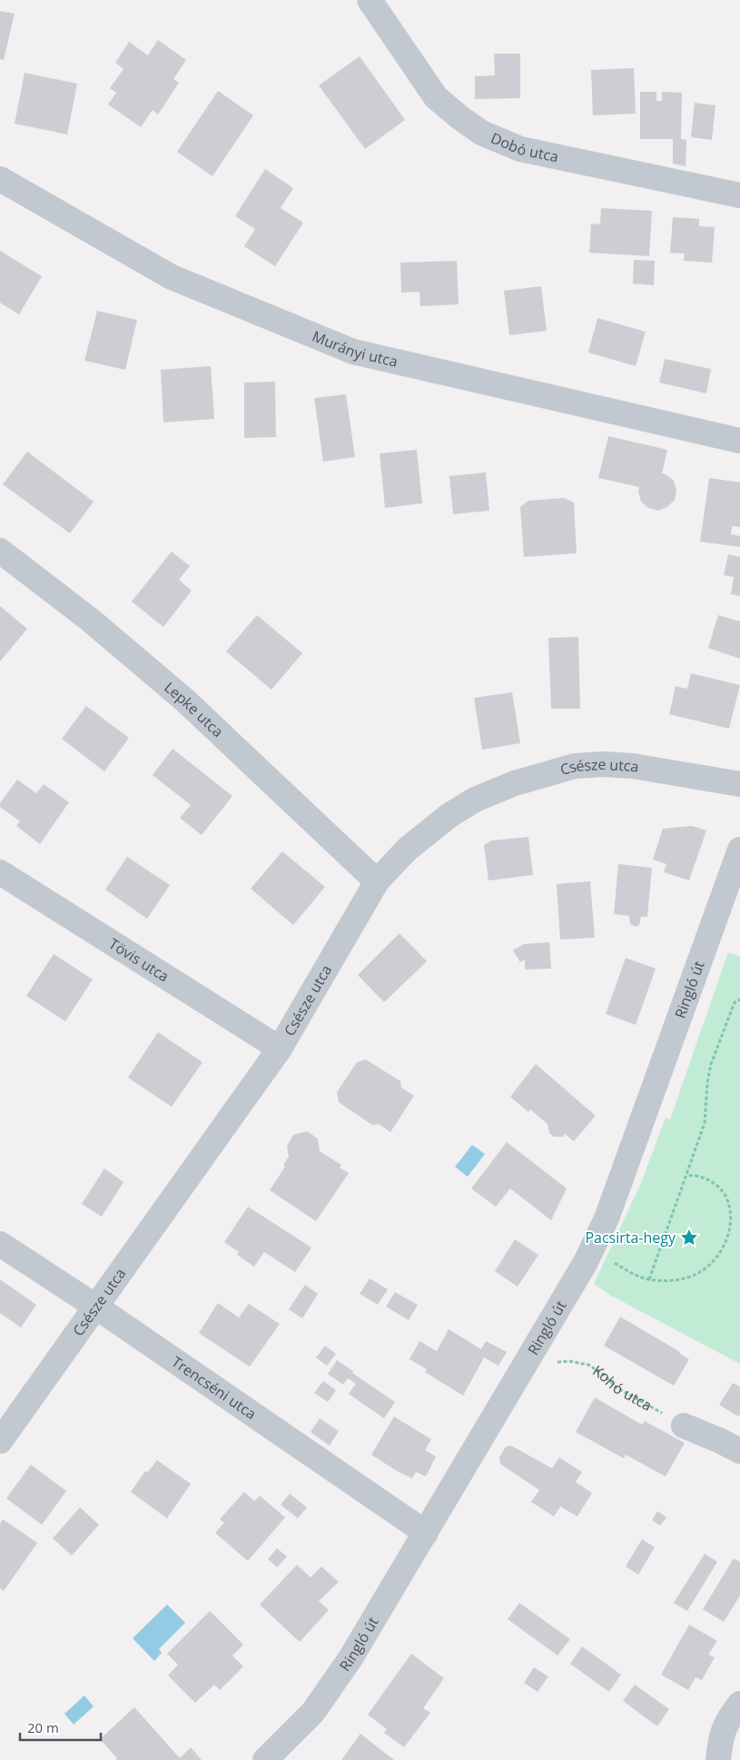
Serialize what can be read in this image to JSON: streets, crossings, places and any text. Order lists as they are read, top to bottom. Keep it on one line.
{"streets":{"street":["Dobó utca","Murányi utca","Lepke utca","Csésze utca","Tövis utca","Ringló út","Trencséni utca"],"path":["Kohó utca"]},"crossings":[["Lepke utca","Csésze utca"],["Csésze utca","Tövis utca"],["Csésze utca","Trencséni utca"],["Ringló út","Trencséni utca"],["Ringló út","Kohó utca"]],"places":{"place":["Pacsirta-hegy"]},"scale_bar":"20 m"}
